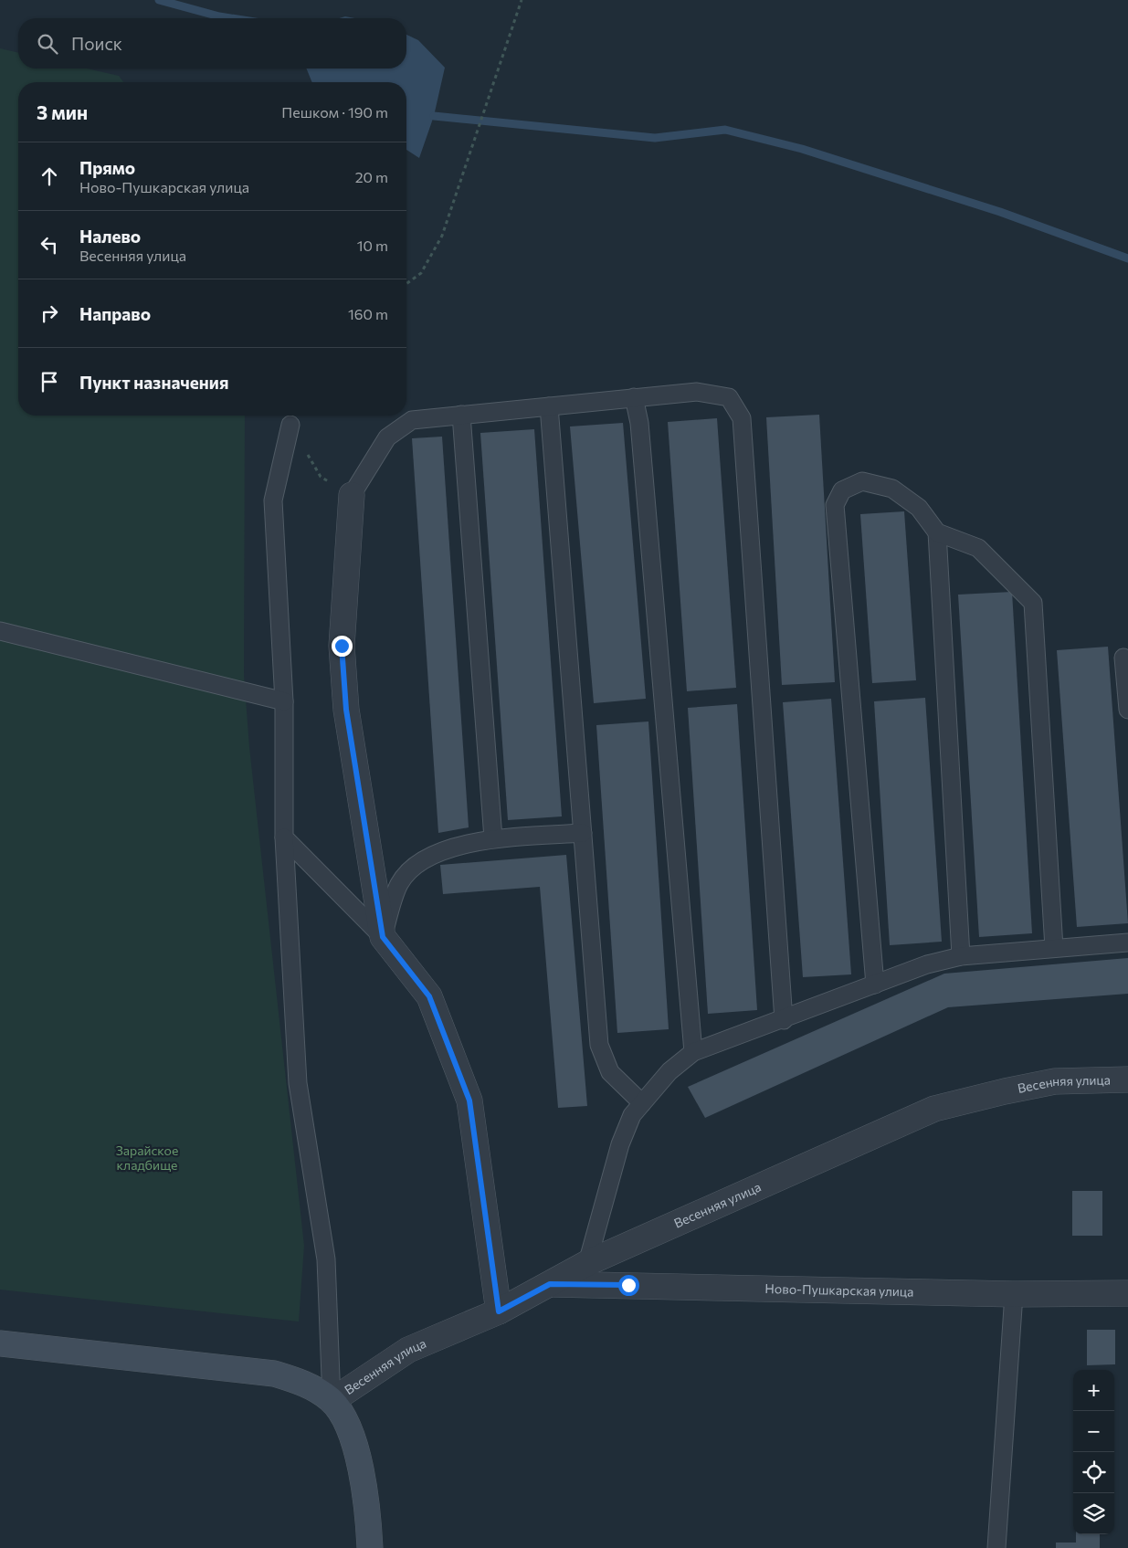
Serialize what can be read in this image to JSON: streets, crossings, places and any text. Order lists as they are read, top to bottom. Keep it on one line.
{"streets":{"street":["Весенняя улица","Ново-Пушкарская улица"]},"crossings":[["Весенняя улица","Ново-Пушкарская улица"]],"parks":["Зарайское кладбище"],"page":{"search":"Поиск","heading":["3 мин","Пешком · 190 m"],"list":[["Прямо","Ново-Пушкарская улица","20 m"],["Налево","Весенняя улица","10 m"],["Направо","160 m"],"Пункт назначения"],"map_buttons":["+","−"]}}
